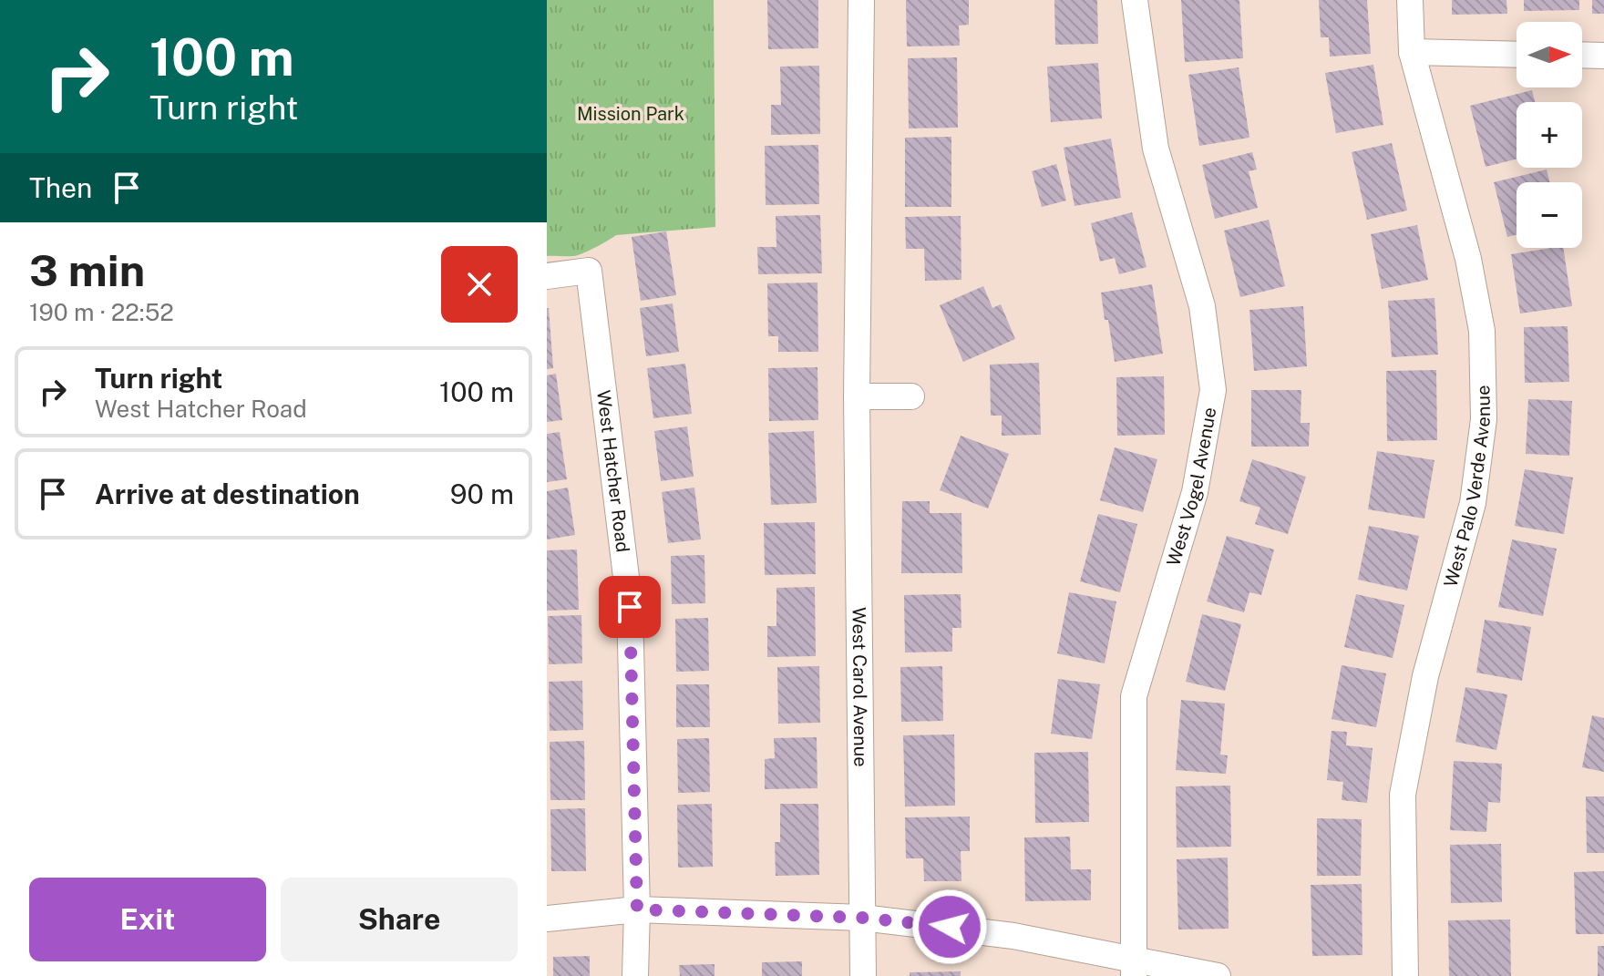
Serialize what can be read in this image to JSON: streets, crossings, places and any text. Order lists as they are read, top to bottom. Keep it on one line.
{"streets":{"street":["West Hatcher Road","West Vogel Avenue","West Palo Verde Avenue","West Carol Avenue"]},"parks":["Mission Park"],"north":"right","page":{"turn":["100 m","Turn right"],"map_buttons":["+","−"],"then":"Then","heading":["3 min","190 m · 22:52"],"list":[{"name":"Turn right","note":"West Hatcher Road","value":"100 m"},{"name":"Arrive at destination","value":"90 m"}],"buttons":["Exit","Share"]}}
